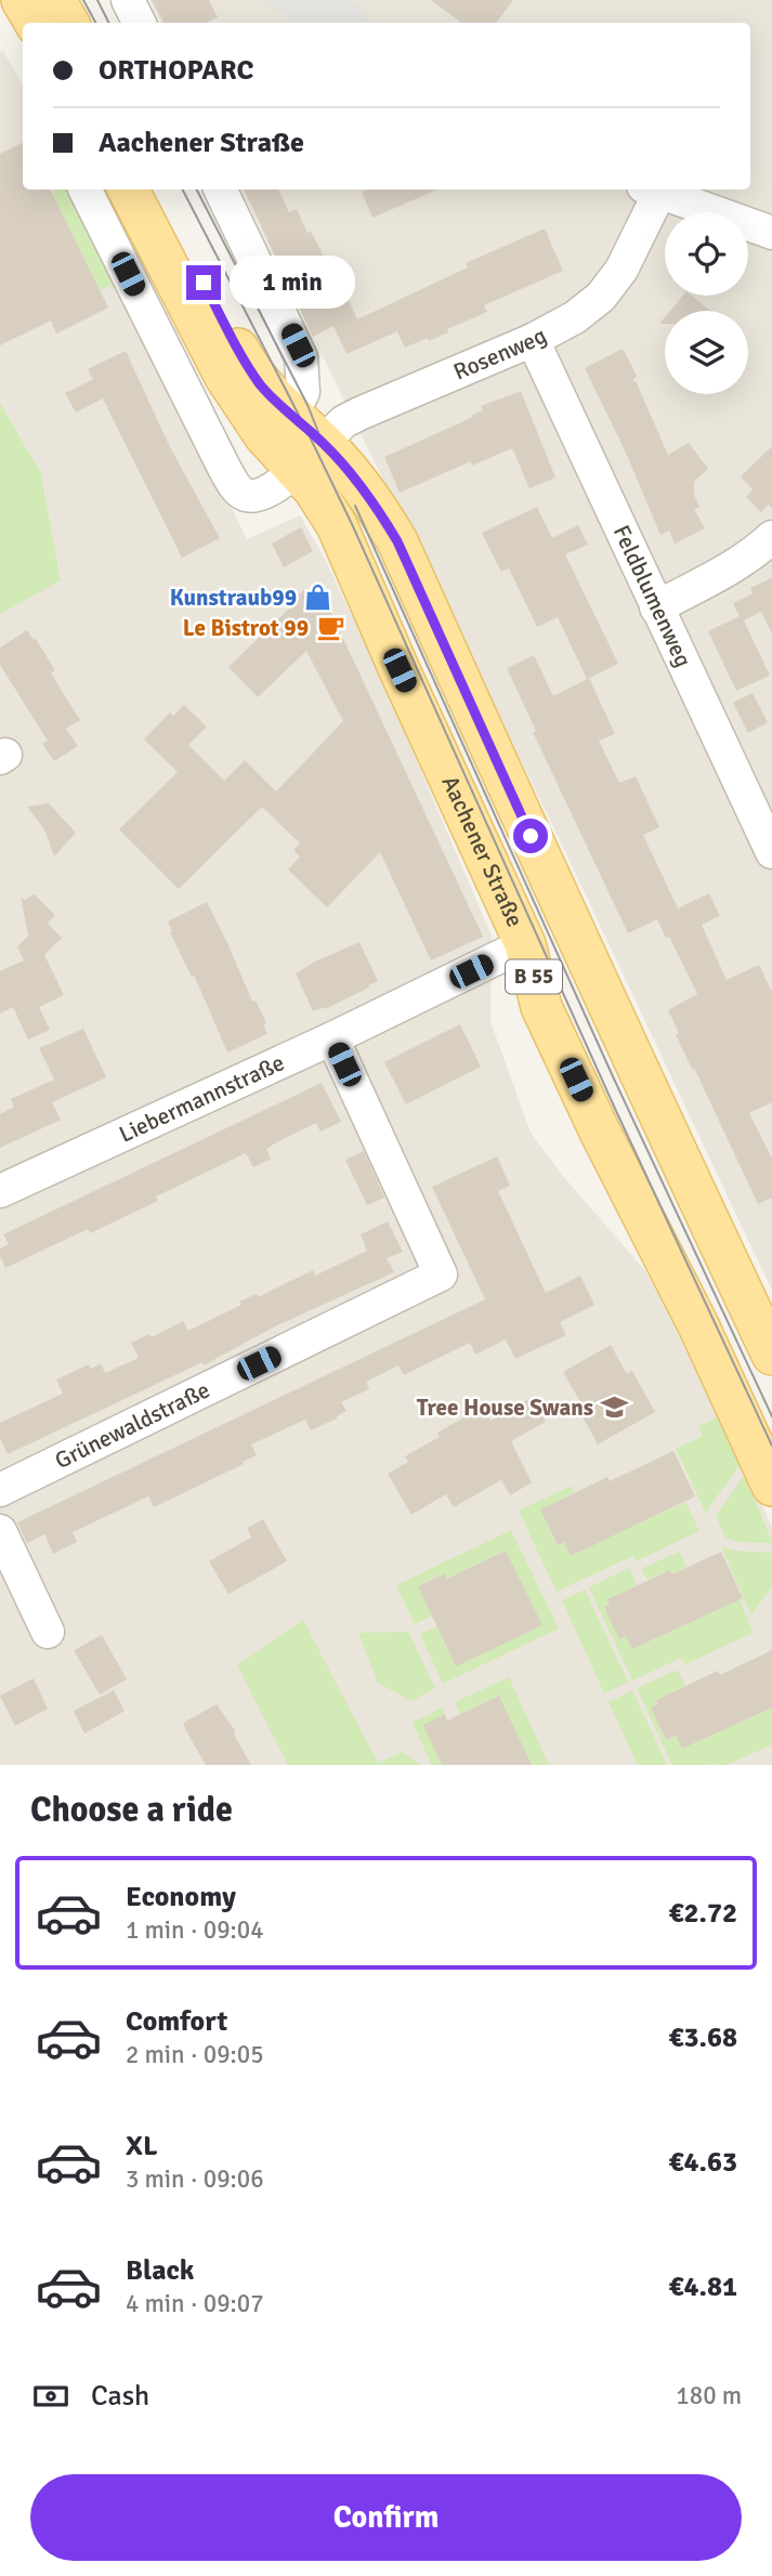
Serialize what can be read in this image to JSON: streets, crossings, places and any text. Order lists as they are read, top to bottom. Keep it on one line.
{"streets":{"main road":["Aachener Straße","B 55"],"street":["Rosenweg","Feldblumenweg","Liebermannstraße","Grünewaldstraße"]},"crossings":[["Rosenweg","Feldblumenweg"],["Rosenweg","Aachener Straße"],["Aachener Straße","Liebermannstraße"],["Liebermannstraße","Grünewaldstraße"]],"places":{"shop":["Kunstraub99"],"cafe":["Le Bistrot 99"],"school or university":["Tree House Swans"]},"page":{"banner":["ORTHOPARC","Aachener Straße"],"bubble":"1 min","heading":"Choose a ride","list":[{"name":"Economy","note":"1 min · 09:04","value":"€2.72"},{"name":"Comfort","note":"2 min · 09:05","value":"€3.68"},{"name":"XL","note":"3 min · 09:06","value":"€4.63"},{"name":"Black","note":"4 min · 09:07","value":"€4.81"}],"pay":["Cash","180 m"],"buttons":"Confirm"}}
